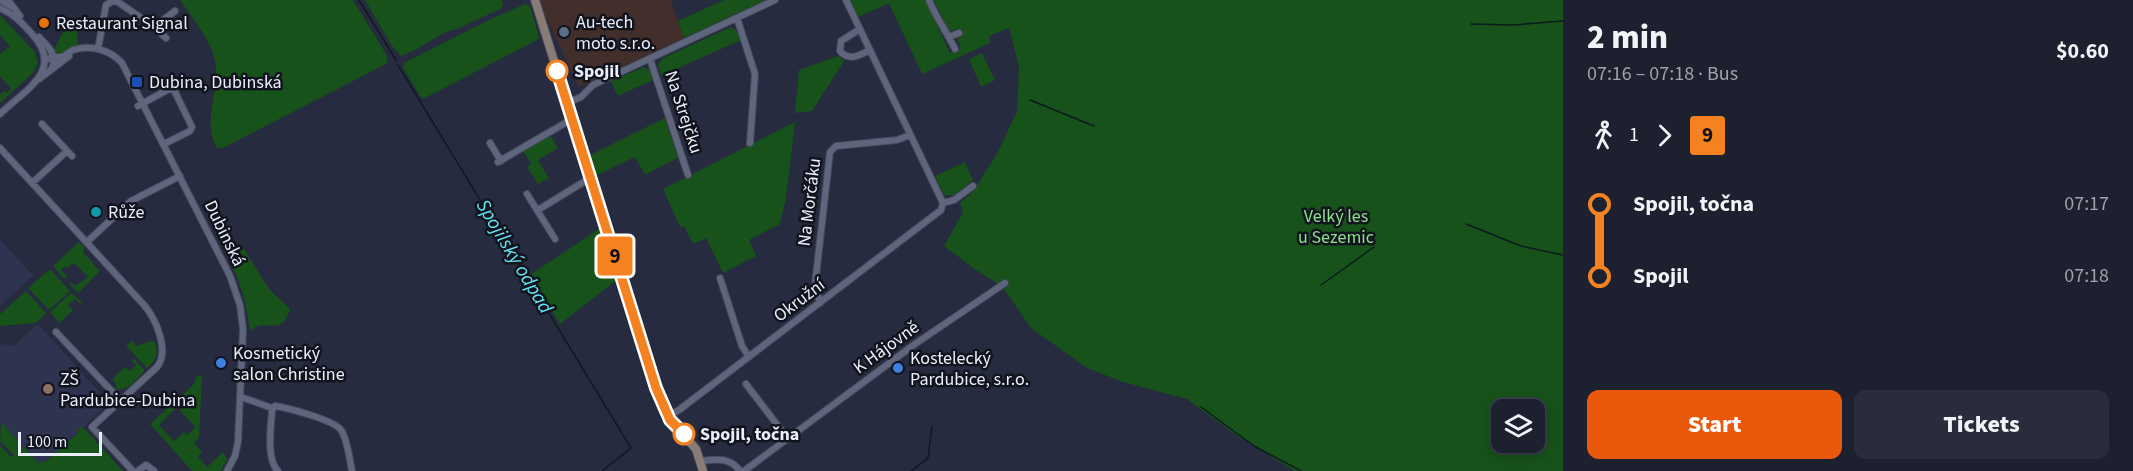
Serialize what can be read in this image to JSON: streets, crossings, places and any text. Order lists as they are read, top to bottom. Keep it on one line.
{"streets":{"street":["Na Strejčku","Na Morčáku","Dubinská","Okružní","K Hájovně"]},"crossings":[["Na Morčáku","Okružní"]],"water":["Spojilský odpad"],"parks":["Velký les u Sezemic"],"places":{"other":["Restaurant Signal","Au-tech moto s.r.o.","Spojil","Růže","Kosmetický salon Christine","Kostelecký Pardubice, s.r.o.","ZŠ Pardubice-Dubina","Spojil, točna"],"transit":["Dubina, Dubinská"]},"lines":["bus line 9"],"scale_bar":"100 m","page":{"on_map":"9","heading":["2 min","07:16 – 07:18 · Bus","$0.60"],"legs":["1","9"],"list":[{"name":"Spojil, točna","value":"07:17"},{"name":"Spojil","value":"07:18"}],"buttons":["Start","Tickets"],"scale":"100 m"}}
